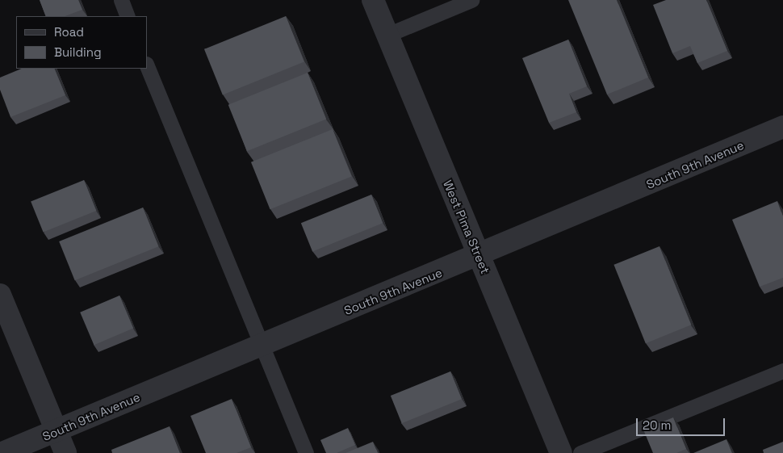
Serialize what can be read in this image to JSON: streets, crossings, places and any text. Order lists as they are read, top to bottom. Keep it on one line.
{"streets":{"street":["South 9th Avenue","West Pima Street"]},"crossings":[["South 9th Avenue","West Pima Street"]],"legend":["Road","Building"],"scale_bar":"20 m"}
